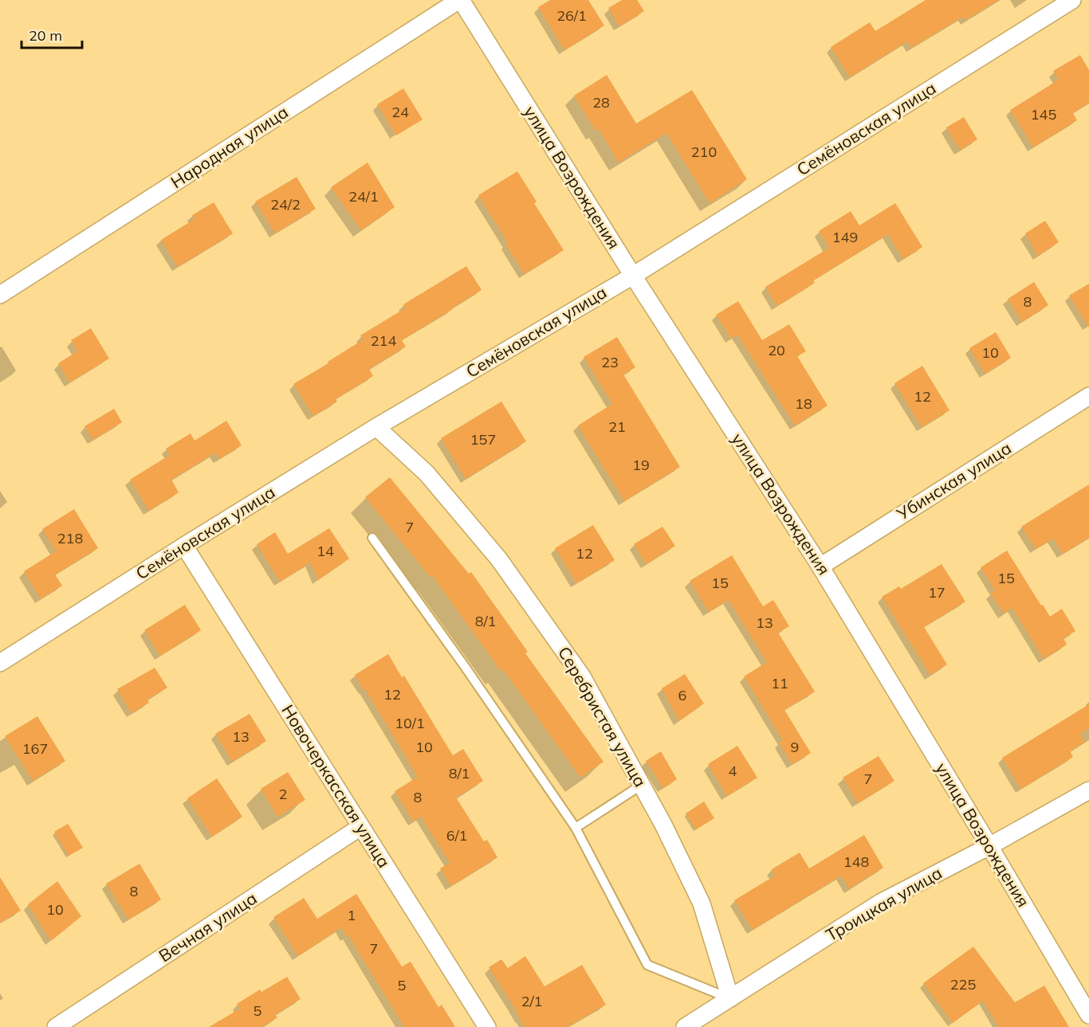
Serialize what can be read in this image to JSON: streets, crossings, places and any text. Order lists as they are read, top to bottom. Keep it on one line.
{"streets":{"street":["Семёновская улица","Народная улица","улица Возрождения","Убинская улица","Серебристая улица","Новочеркасская улица","Троицкая улица","Вечная улица"]},"crossings":[["Семёновская улица","улица Возрождения"],["Семёновская улица","Серебристая улица"],["Семёновская улица","Новочеркасская улица"],["Народная улица","улица Возрождения"],["улица Возрождения","Убинская улица"],["улица Возрождения","Троицкая улица"],["Серебристая улица","Троицкая улица"],["Новочеркасская улица","Вечная улица"]],"house_numbers":["26/1","28","24","145","210","24/1","24/2","149","8","214","20","10","23","12","18","21","157","19","7","218","14","12","15","15","17","8/1","13","11","12","6","10/1","13","10","9","167","4","8/1","7","2","8","6/1","148","8","10","1","7","225","5","2/1","5"],"scale_bar":"20 m"}
